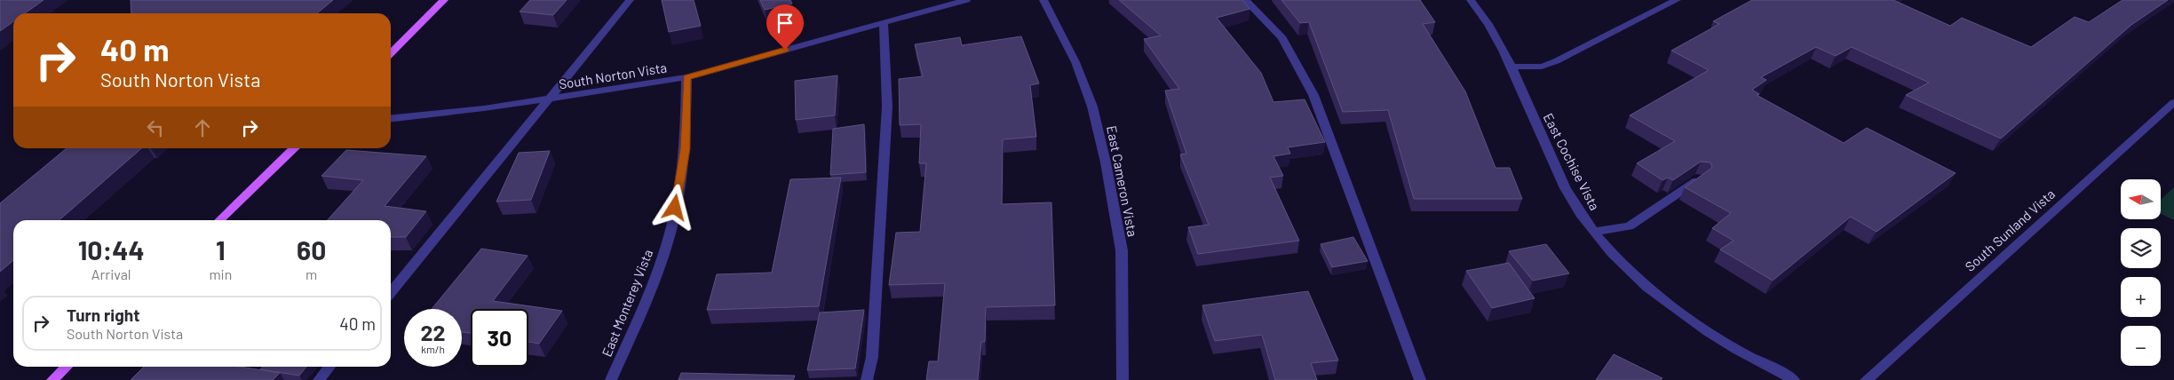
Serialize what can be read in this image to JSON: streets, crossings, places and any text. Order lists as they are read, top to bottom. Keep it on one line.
{"streets":{"street":["South Norton Vista","East Cochise Vista","East Cameron Vista","South Sunland Vista","East Monterey Vista"]},"crossings":[["South Norton Vista","East Monterey Vista"]],"north":"left","page":{"turn":["40 m","South Norton Vista"],"map_buttons":["+","−"],"eta":["10:44","Arrival","1","min","60","m"],"list":[{"name":"Turn right","note":"South Norton Vista","value":"40 m"}],"speed":"22 km/h","limit":"30"}}
